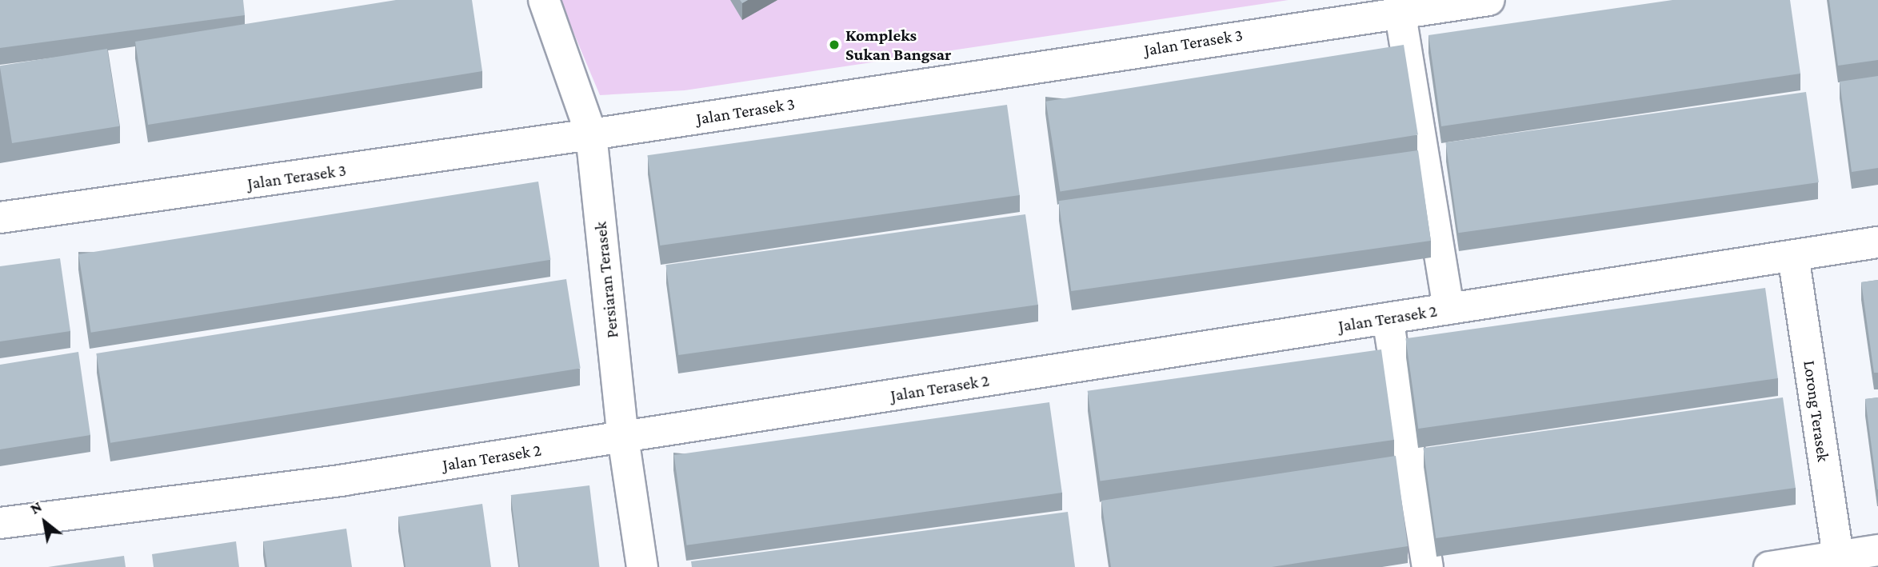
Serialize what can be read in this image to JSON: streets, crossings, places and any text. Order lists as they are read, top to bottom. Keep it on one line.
{"streets":{"street":["Jalan Terasek 3","Persiaran Terasek","Jalan Terasek 2","Lorong Terasek"]},"crossings":[["Jalan Terasek 3","Persiaran Terasek"],["Persiaran Terasek","Jalan Terasek 2"],["Jalan Terasek 2","Lorong Terasek"]],"places":["Kompleks Sukan Bangsar"],"north":"top left"}
